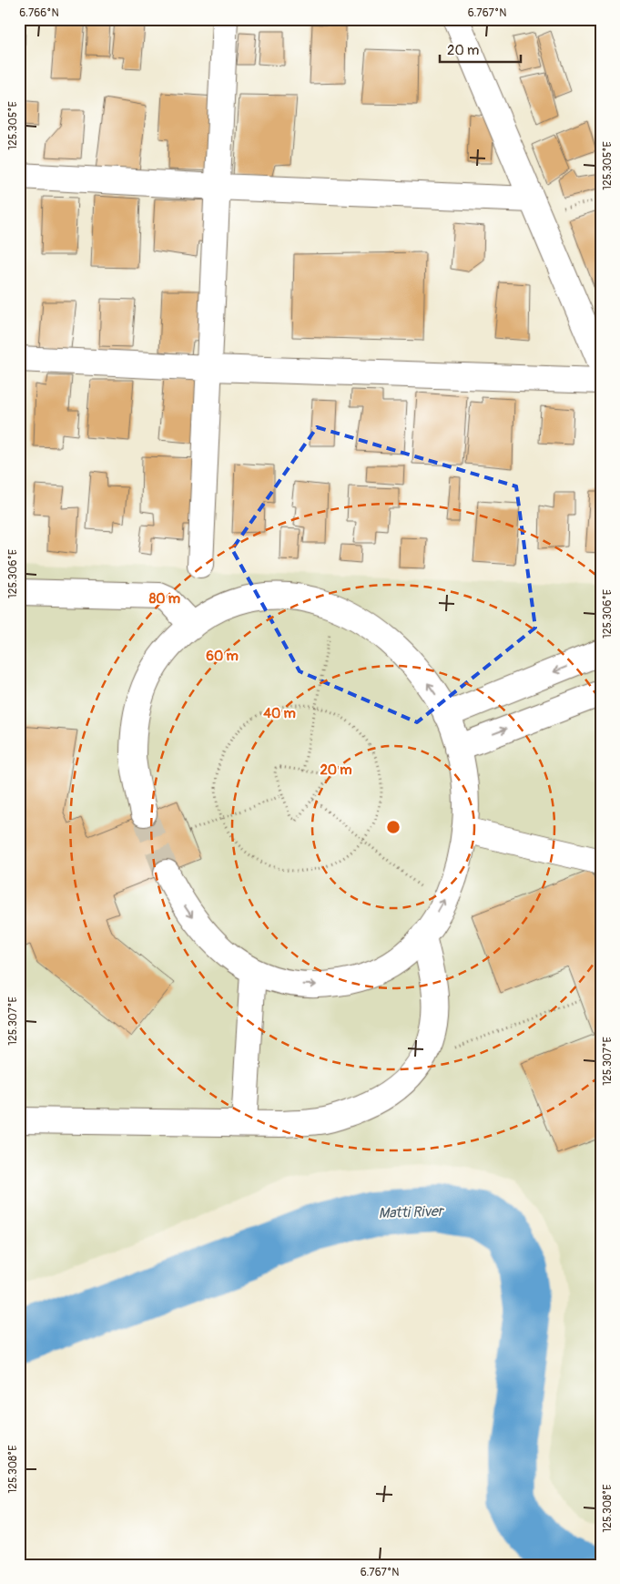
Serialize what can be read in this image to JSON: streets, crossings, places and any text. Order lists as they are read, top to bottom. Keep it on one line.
{"water":["Matti River"],"scale_bar":"20 m","coordinates":["6.766°N","6.767°N","125.305°E","125.306°E","125.307°E","125.308°E"],"rings":["80 m","60 m","40 m","20 m"]}
